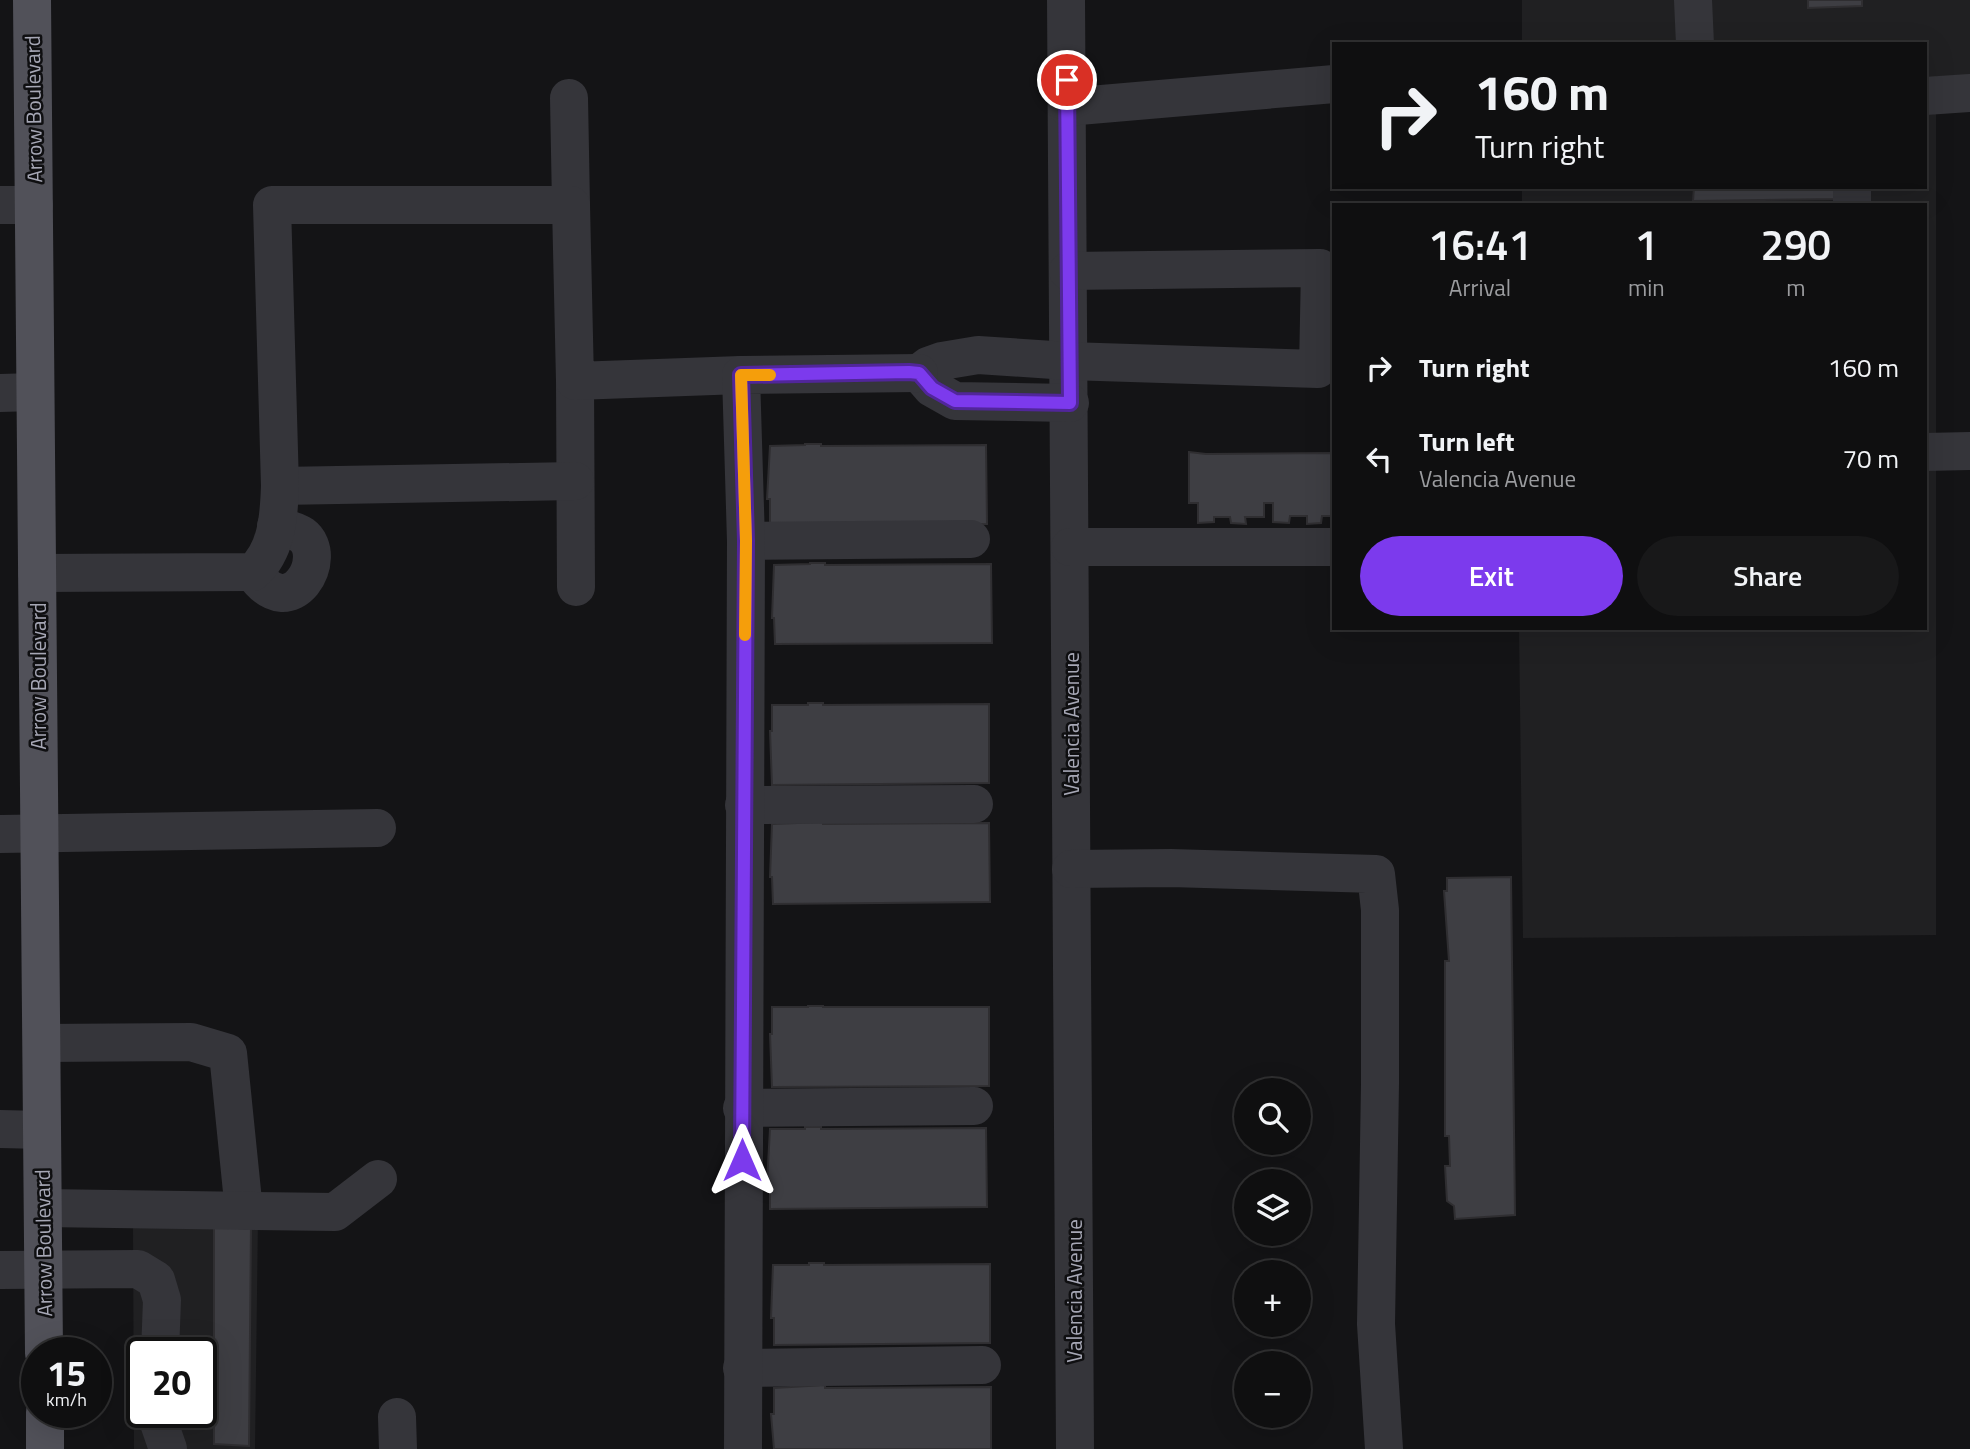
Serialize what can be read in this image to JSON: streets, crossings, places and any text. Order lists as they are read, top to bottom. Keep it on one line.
{"streets":{"main road":["Arrow Boulevard"],"street":["Valencia Avenue"]},"page":{"turn":["160 m","Turn right"],"eta":["16:41","Arrival","1","min","290","m"],"list":[{"name":"Turn right","value":"160 m"},{"name":"Turn left","note":"Valencia Avenue","value":"70 m"}],"buttons":["Exit","Share"],"map_buttons":["+","−"],"speed":"15 km/h","limit":"20"}}
